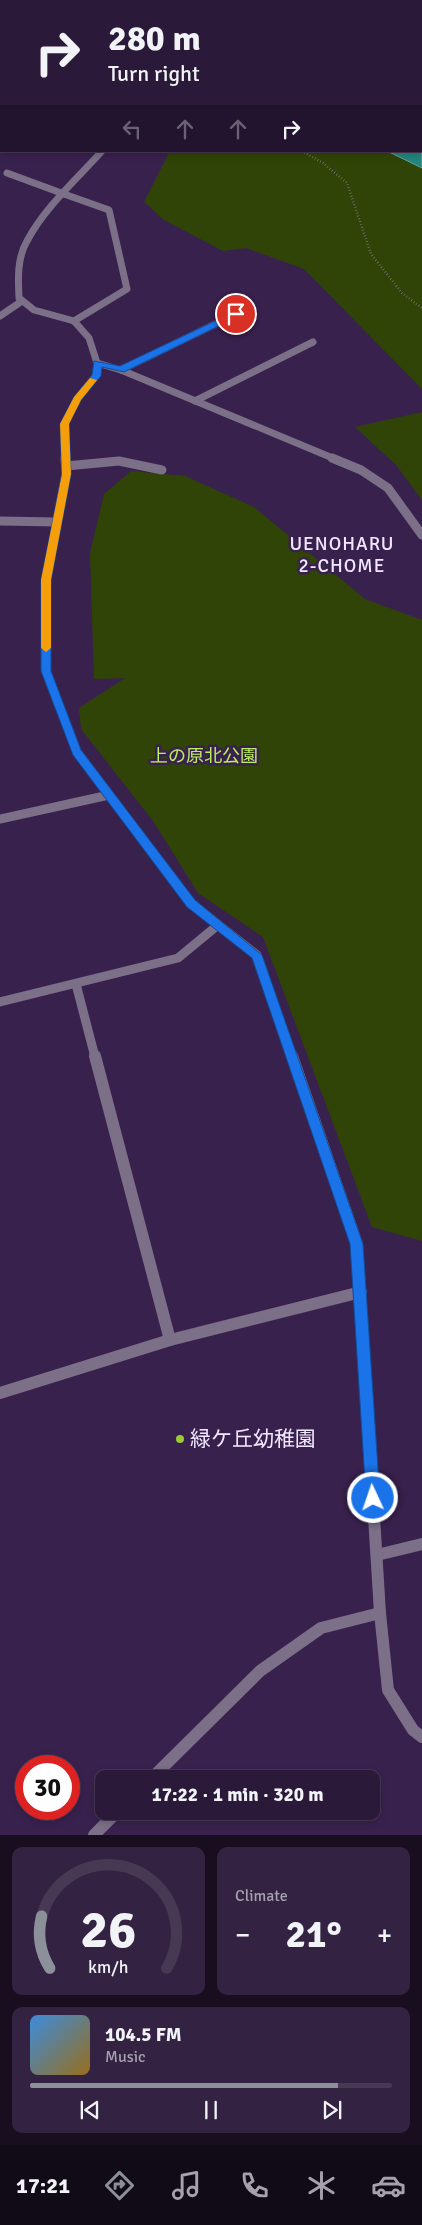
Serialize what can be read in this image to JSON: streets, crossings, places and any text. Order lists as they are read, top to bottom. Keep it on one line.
{"districts":["UENOHARU 2-CHOME"],"parks":["上の原北公園"],"places":["緑ケ丘幼稚園"],"page":{"turn":["280 m","Turn right"],"limit":"30","trip":"17:22 · 1 min · 320 m","tile":"Climate","heat":["−","21°","+"],"song":["104.5 FM","Music"],"tabs":"17:21","gauge":["26","km/h"]}}
